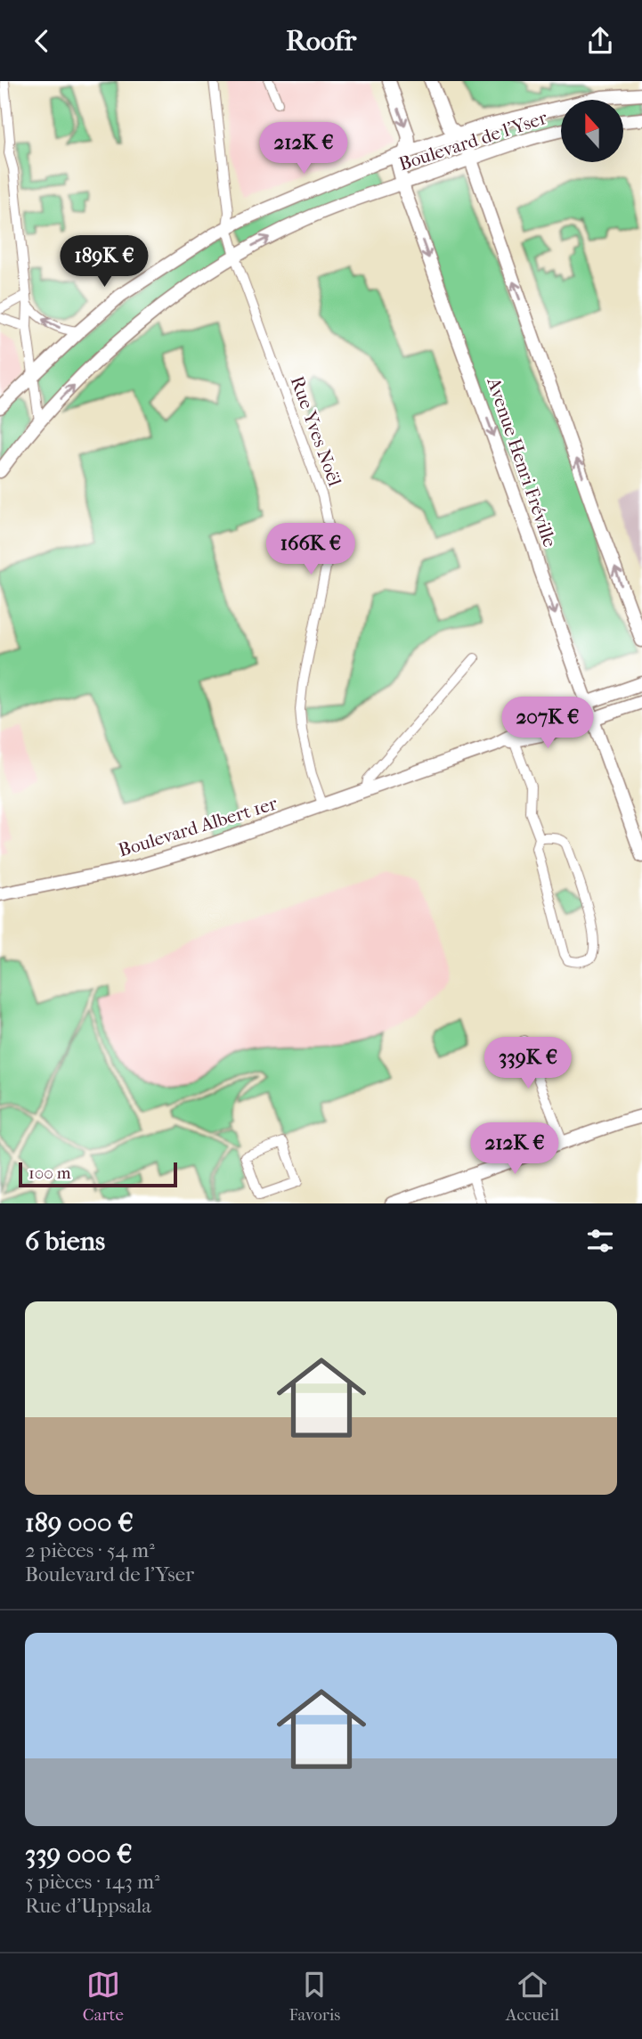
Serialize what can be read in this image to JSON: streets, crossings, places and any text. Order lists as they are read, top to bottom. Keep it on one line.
{"streets":{"main road":["Boulevard de l'Yser","Avenue Henri Fréville","Boulevard Albert 1er"],"street":["Rue Yves Noël"]},"crossings":[["Boulevard de l'Yser","Rue Yves Noël"],["Boulevard de l'Yser","Avenue Henri Fréville"],["Rue Yves Noël","Boulevard Albert 1er"],["Avenue Henri Fréville","Boulevard Albert 1er"]],"scale_bar":"100 m","north":"top","page":{"header":"Roofr","price":["212K €","189K €","166K €","207K €","339K €","212K €"],"scale":"100 m","heading":"6 biens","list":[{"name":"189 000 €","note":"2 pièces · 54 m² · Boulevard de l'Yser"},{"name":"339 000 €","note":"5 pièces · 143 m² · Rue d'Uppsala"}],"tabs":["Carte","Favoris","Accueil"]}}
